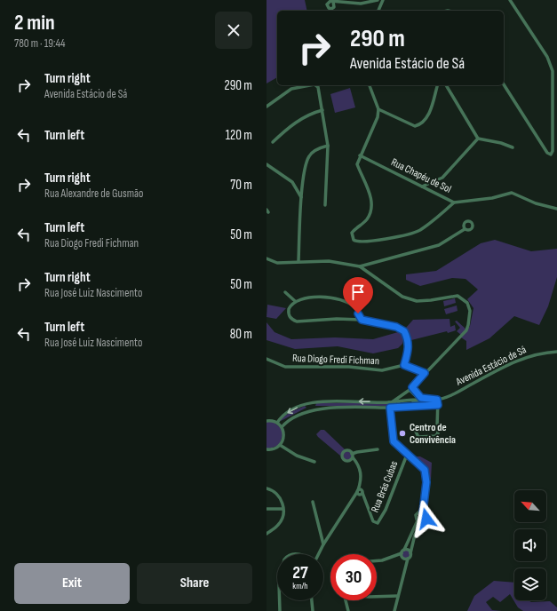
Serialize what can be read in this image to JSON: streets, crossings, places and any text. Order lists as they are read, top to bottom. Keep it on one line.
{"streets":{"street":["Rua Chapéu de Sol","Rua Diogo Fredi Fichman","Avenida Estácio de Sá","Rua Brás Cubas"]},"places":["Centro de Convivência"],"north":"top left","page":{"heading":["2 min","780 m · 19:44"],"turn":["290 m","Avenida Estácio de Sá"],"list":[{"name":"Turn right","note":"Avenida Estácio de Sá","value":"290 m"},{"name":"Turn left","value":"120 m"},{"name":"Turn right","note":"Rua Alexandre de Gusmão","value":"70 m"},{"name":"Turn left","note":"Rua Diogo Fredi Fichman","value":"50 m"},{"name":"Turn right","note":"Rua José Luiz Nascimento","value":"50 m"},{"name":"Turn left","note":"Rua José Luiz Nascimento","value":"80 m"}],"speed":"27 km/h","limit":"30","buttons":["Exit","Share"]}}
